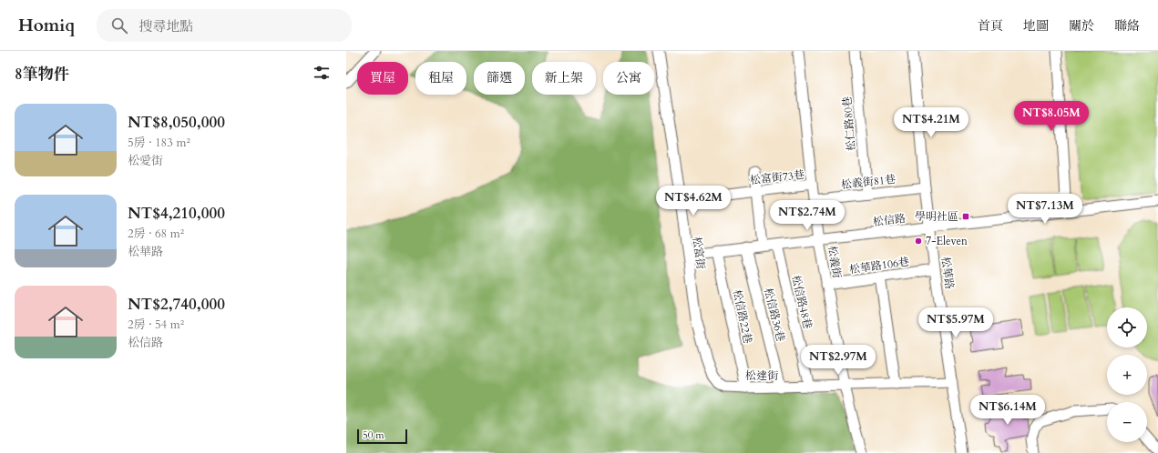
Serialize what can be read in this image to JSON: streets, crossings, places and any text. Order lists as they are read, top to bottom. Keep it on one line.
{"streets":{"street":["松仁路80巷","松富街73巷","松義街81巷","松信路","松富街","松義街","松華路106巷","松華路","松信路48巷","松信路36巷","松信路22巷","松達街"]},"crossings":[["松仁路80巷","松義街81巷"],["松富街73巷","松富街"],["松富街73巷","松義街"],["松義街81巷","松義街"],["松義街81巷","松華路"],["松信路","松富街"],["松信路","松義街"],["松信路","松華路"],["松信路","松信路48巷"],["松信路","松信路36巷"],["松信路","松信路22巷"],["松富街","松達街"],["松義街","松華路106巷"],["松義街","松達街"],["松華路106巷","松華路"],["松華路","松達街"],["松信路48巷","松達街"],["松信路36巷","松達街"],["松信路22巷","松達街"]],"places":{"transit":["學明社區"],"other":["7-Eleven"]},"scale_bar":"50 m","page":{"header":"Homiq","search":"搜尋地點","nav":["首頁","地圖","關於","聯絡"],"heading":"8筆物件","chip":["買屋","租屋","篩選","新上架","公寓"],"list":[{"name":"NT$8,050,000","note":"5房 · 183 m² · 松愛街"},{"name":"NT$4,210,000","note":"2房 · 68 m² · 松華路"},{"name":"NT$2,740,000","note":"2房 · 54 m² · 松信路"}],"price":["NT$8.05M","NT$4.21M","NT$4.62M","NT$7.13M","NT$2.74M","NT$5.97M","NT$2.97M","NT$6.14M"],"map_buttons":["+","−"],"scale":"50 m"}}
